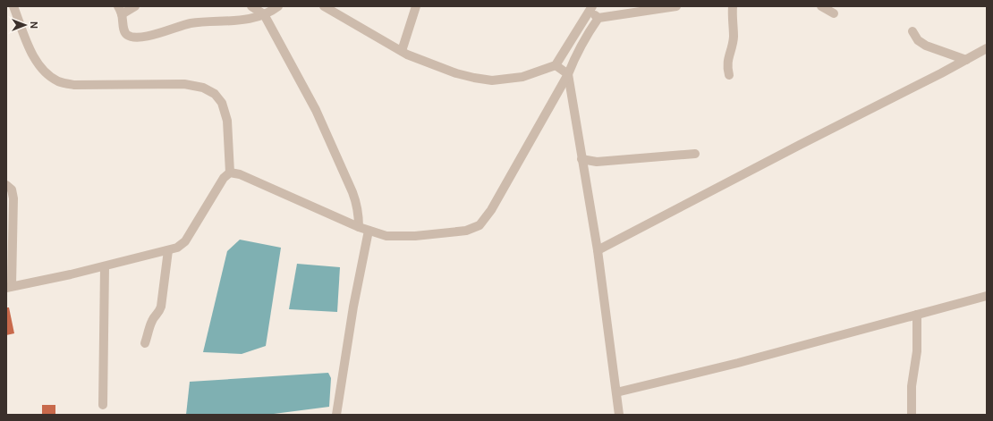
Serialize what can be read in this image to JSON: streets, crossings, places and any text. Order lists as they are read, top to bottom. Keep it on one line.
{"north":"right"}
